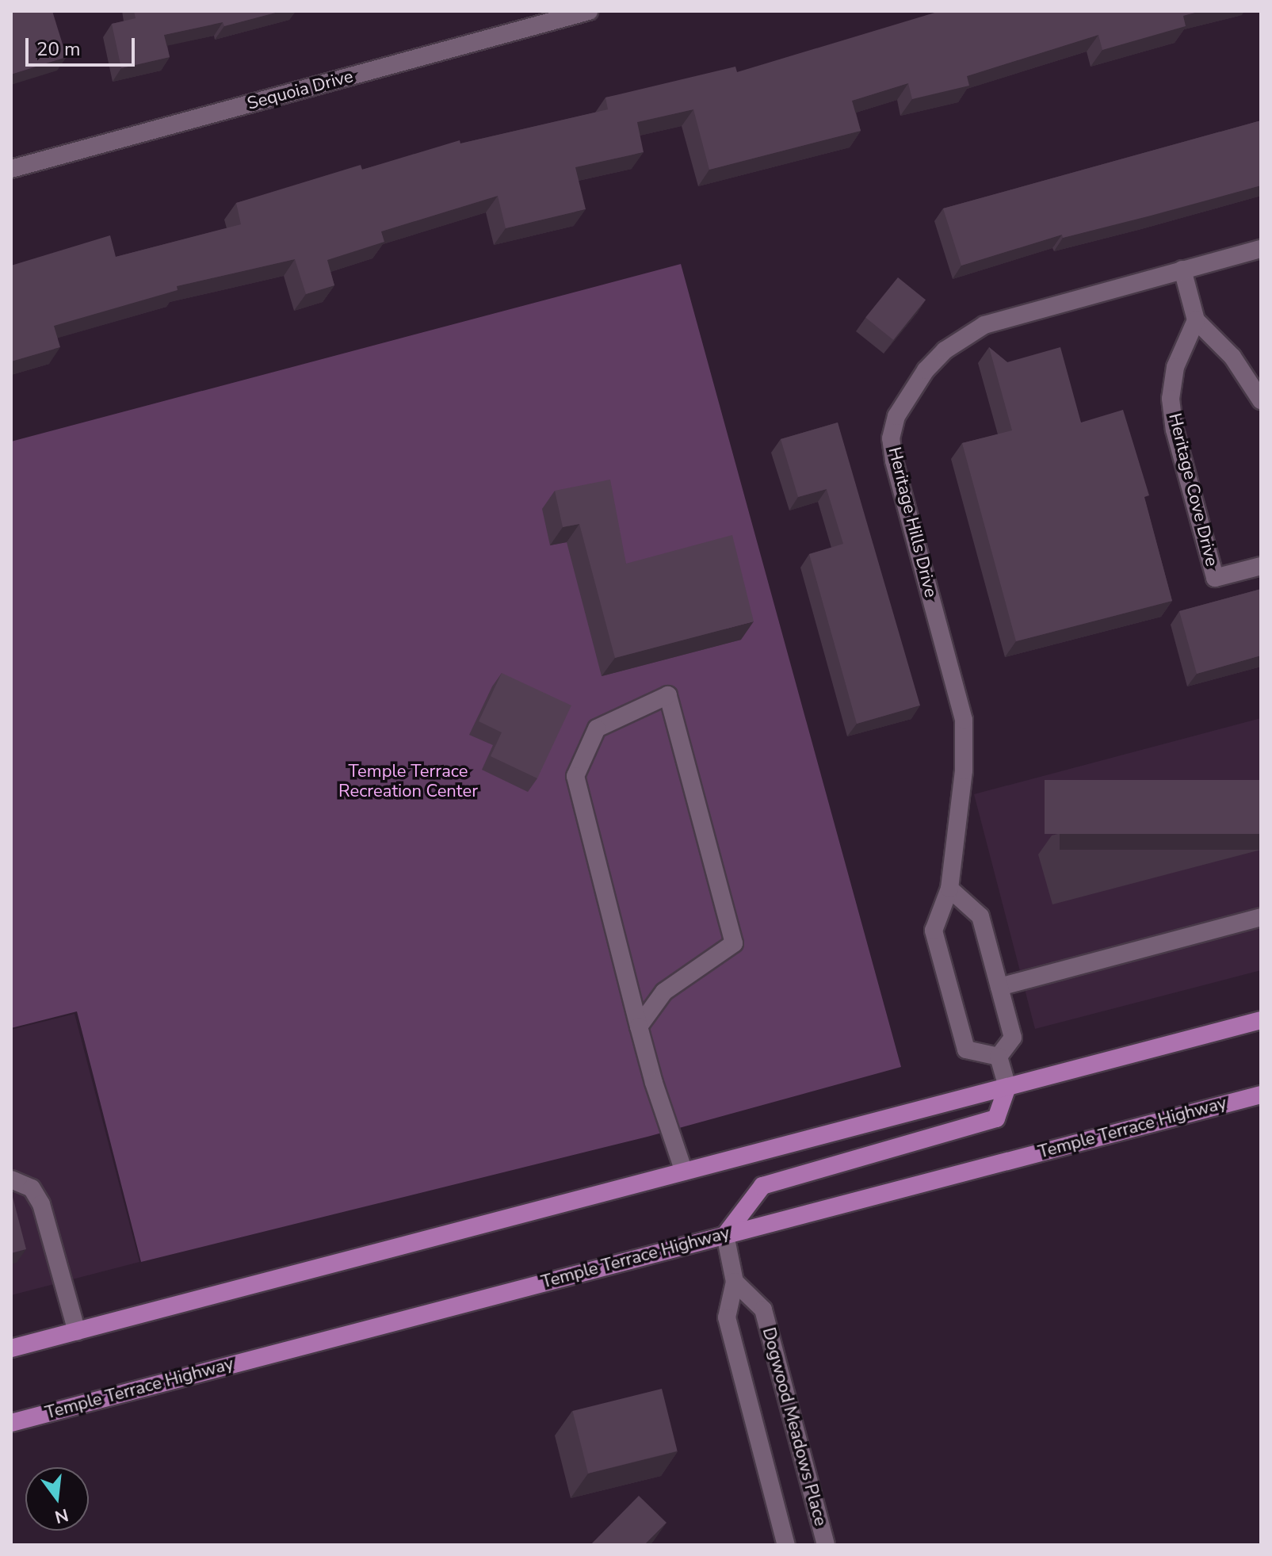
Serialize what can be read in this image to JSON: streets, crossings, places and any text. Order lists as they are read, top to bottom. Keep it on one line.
{"streets":{"main road":["Temple Terrace Highway"],"street":["Sequoia Drive","Heritage Cove Drive","Heritage Hills Drive","Dogwood Meadows Place"]},"parks":["Temple Terrace Recreation Center"],"scale_bar":"20 m","north":"bottom"}
